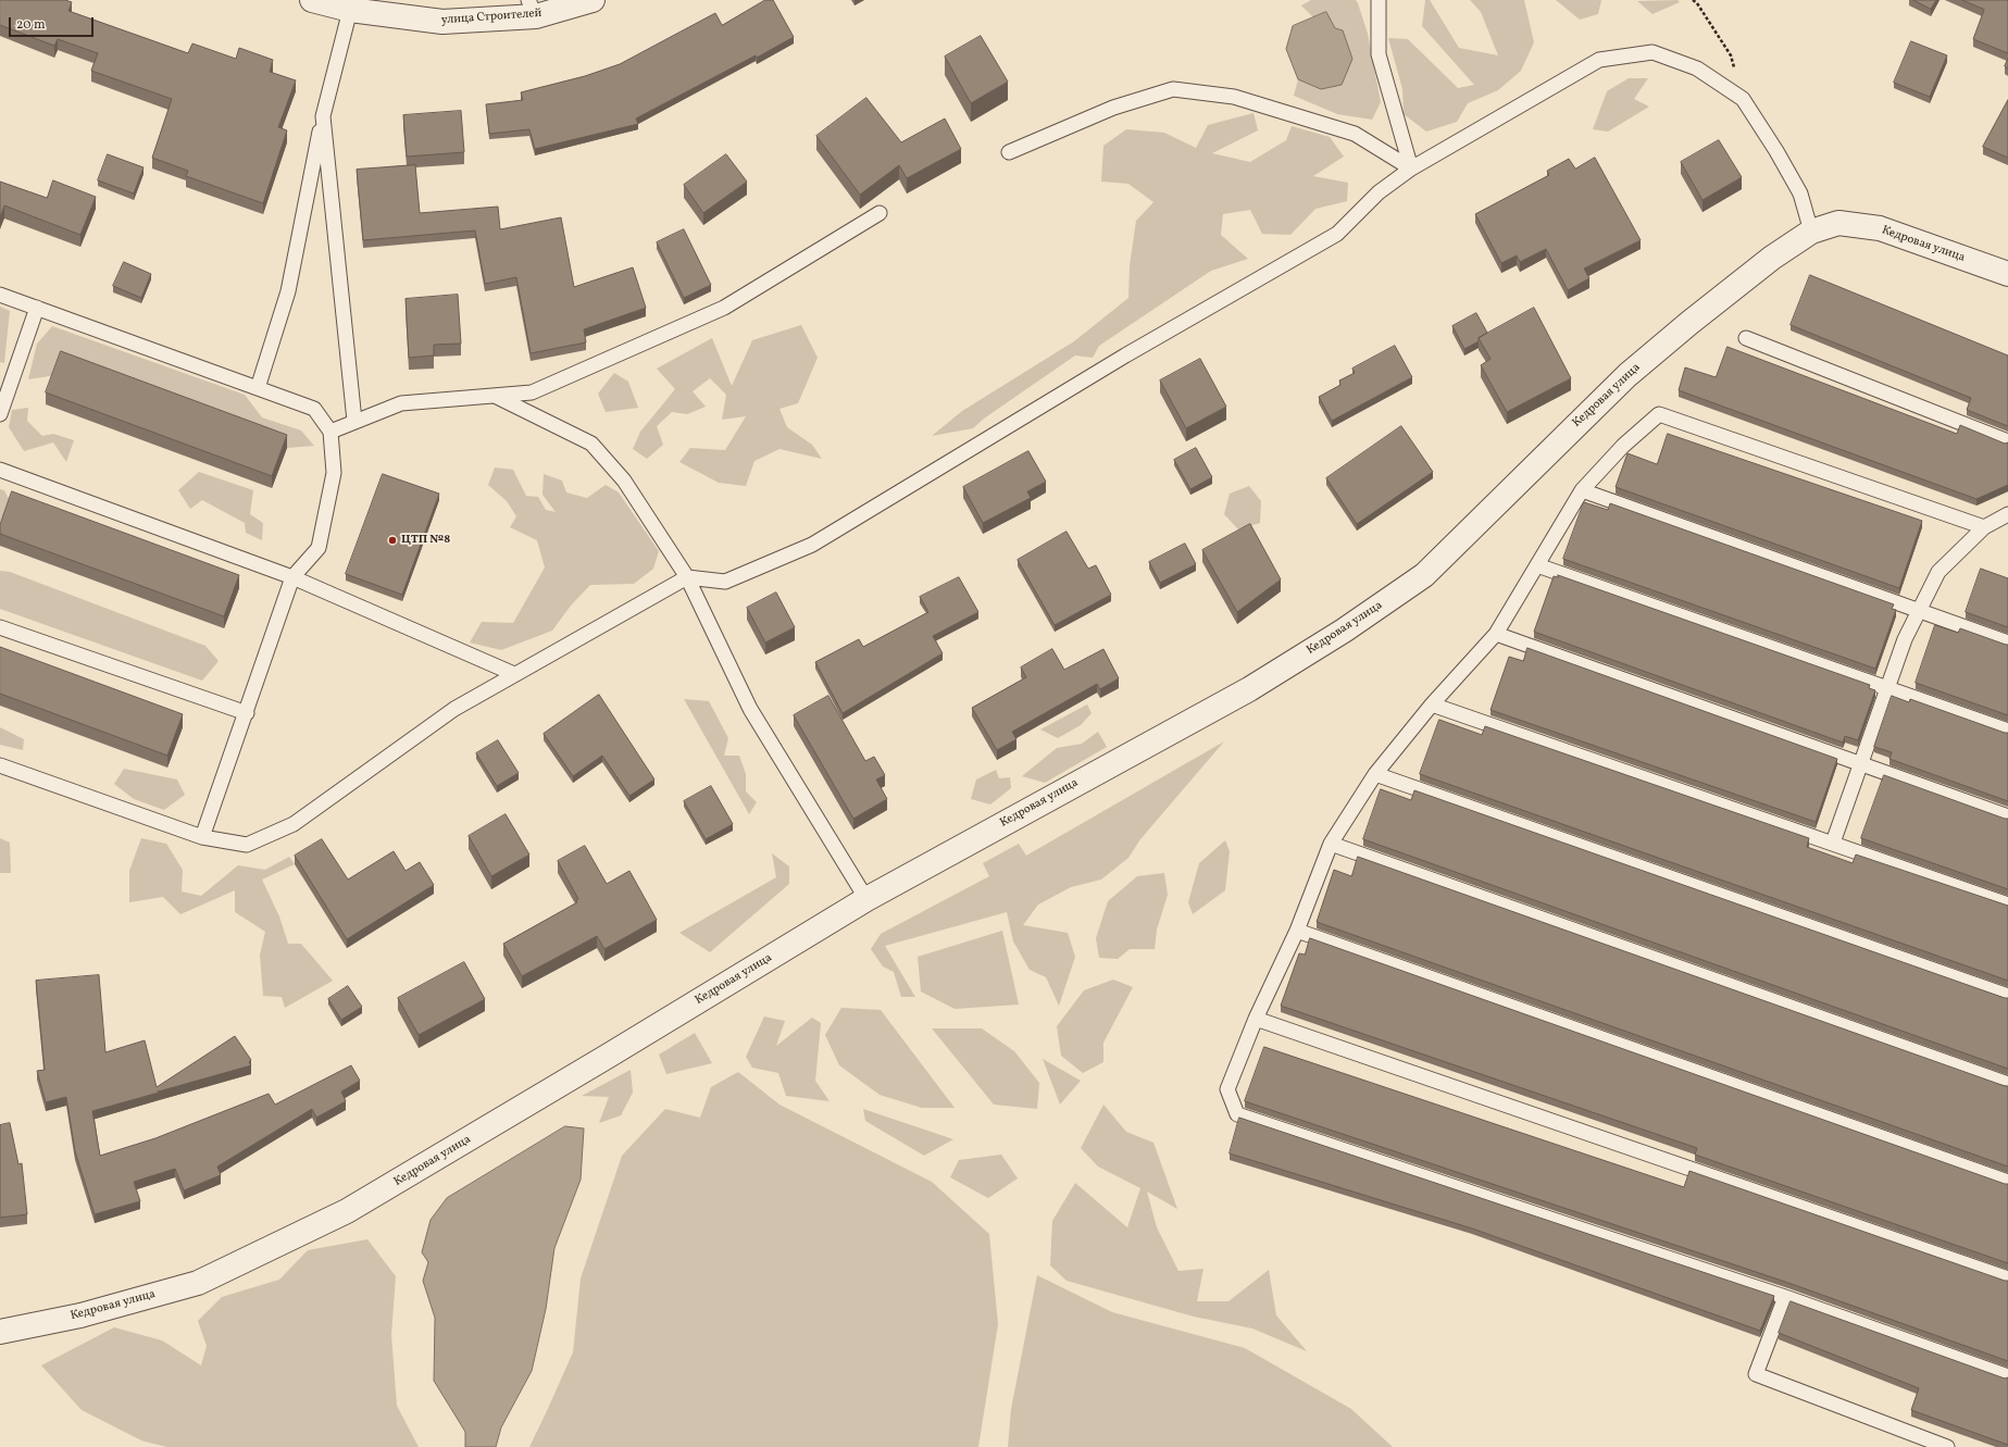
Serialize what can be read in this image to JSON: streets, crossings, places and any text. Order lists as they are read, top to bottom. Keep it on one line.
{"streets":{"street":["улица Строителей","Кедровая улица"]},"places":["ЦТП №8"],"scale_bar":"20 m"}
